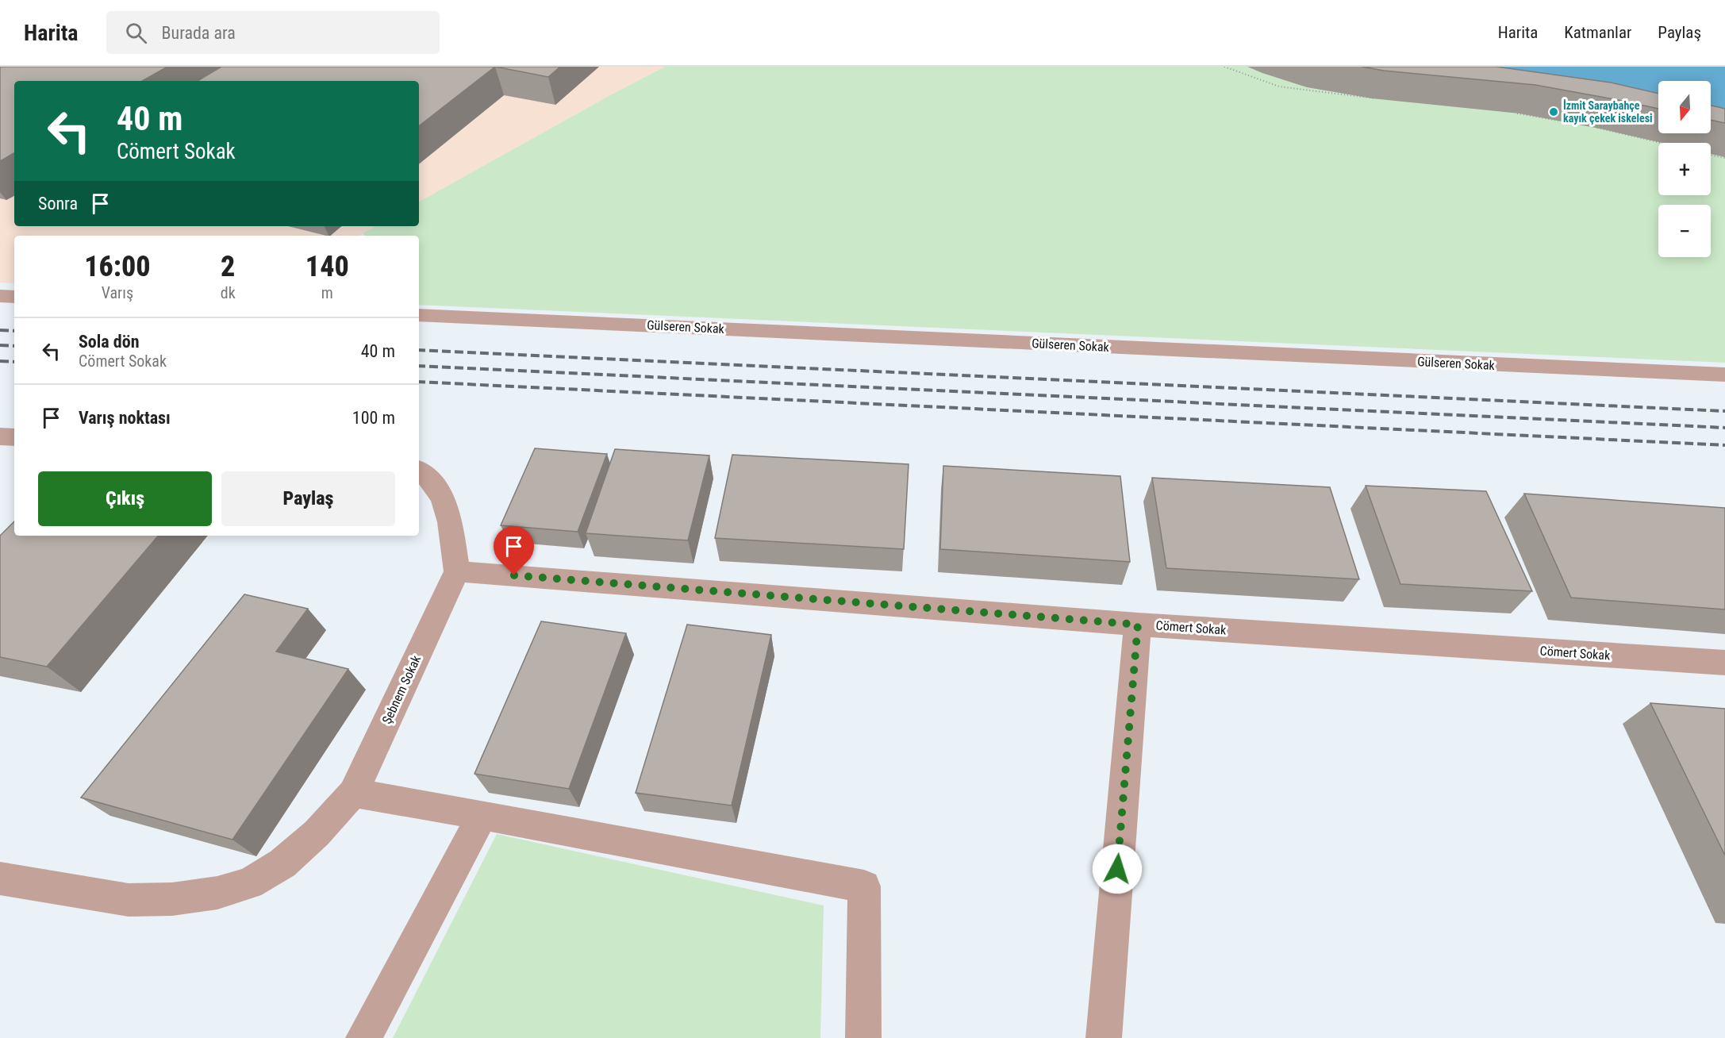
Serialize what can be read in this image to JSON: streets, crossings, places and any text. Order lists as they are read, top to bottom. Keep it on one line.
{"streets":{"street":["Gülseren Sokak","Cömert Sokak","Şebnem Sokak"]},"crossings":[["Cömert Sokak","Şebnem Sokak"]],"places":["İzmit Saraybahçe kayık çekek iskelesi"],"north":"bottom","page":{"header":"Harita","search":"Burada ara","nav":["Harita","Katmanlar","Paylaş"],"map_buttons":["+","−"],"turn":["40 m","Cömert Sokak"],"then":"Sonra","eta":["16:00","Varış","2","dk","140","m"],"list":[{"name":"Sola dön","note":"Cömert Sokak","value":"40 m"},{"name":"Varış noktası","value":"100 m"}],"buttons":["Çıkış","Paylaş"]}}
